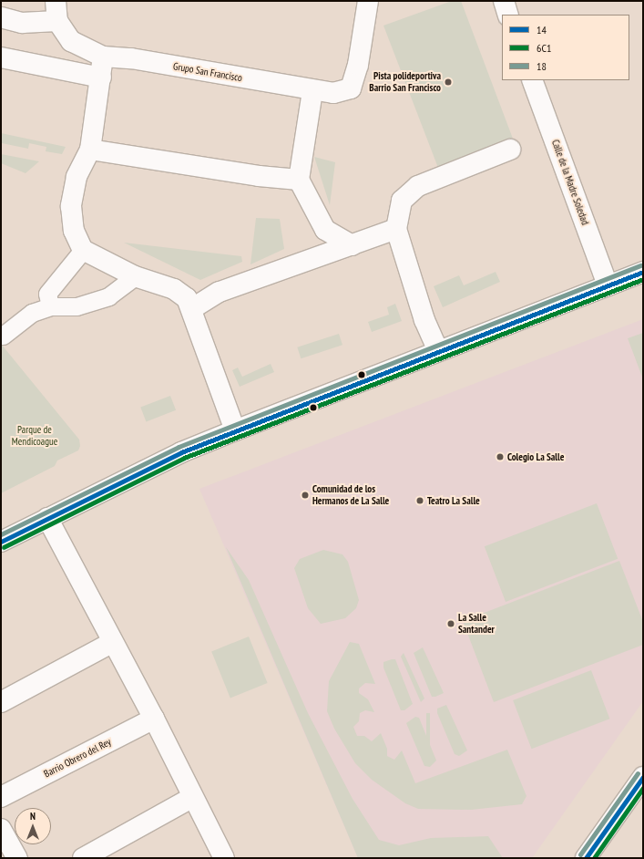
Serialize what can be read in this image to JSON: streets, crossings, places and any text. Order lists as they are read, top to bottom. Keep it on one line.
{"streets":{"street":["Grupo San Francisco","Calle de la Madre Soledad","Barrio Obrero del Rey"]},"parks":["Parque de Mendicoague"],"places":["Pista polideportiva Barrio San Francisco","Colegio La Salle","Comunidad de los Hermanos de La Salle","Teatro La Salle","La Salle Santander"],"lines":["transit line 18","transit line 14","transit line 6C1"],"legend":["14","6C1","18"],"north":"top"}
